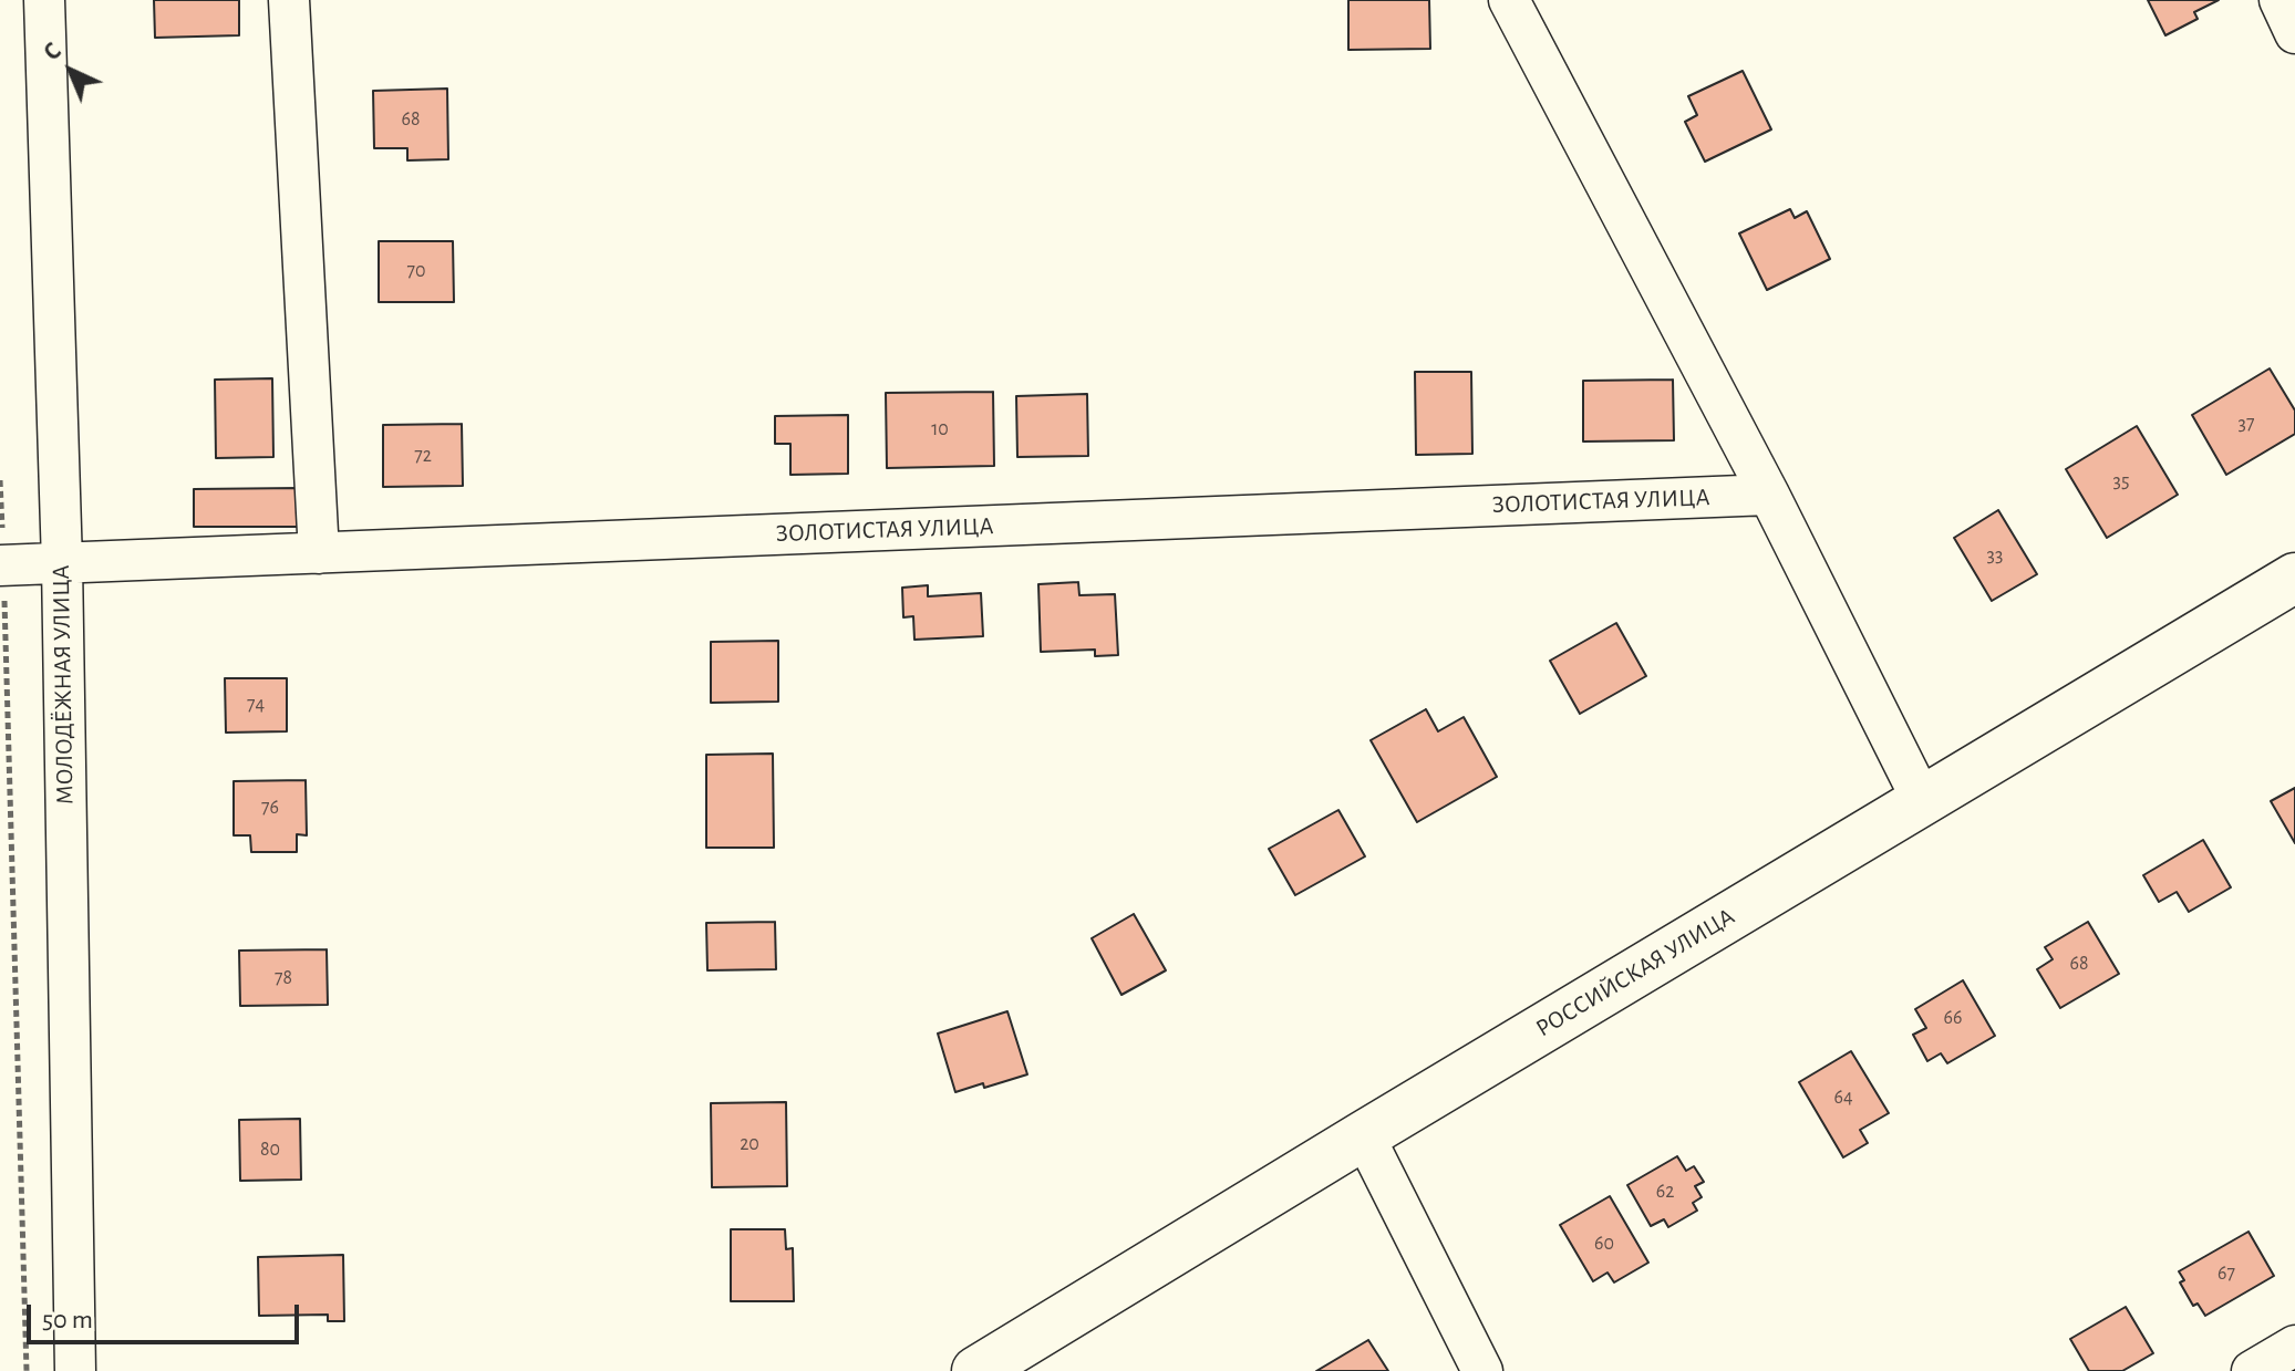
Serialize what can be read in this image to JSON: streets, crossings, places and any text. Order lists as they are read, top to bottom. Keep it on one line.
{"streets":{"main road":["РОССИЙСКАЯ УЛИЦА"],"street":["ЗОЛОТИСТАЯ УЛИЦА","МОЛОДЁЖНАЯ УЛИЦА"]},"crossings":[["ЗОЛОТИСТАЯ УЛИЦА","МОЛОДЁЖНАЯ УЛИЦА"]],"house_numbers":["68","70","37","10","72","35","33","74","76","68","78","66","64","20","80","62","60","67"],"scale_bar":"50 m","north":"top left"}
